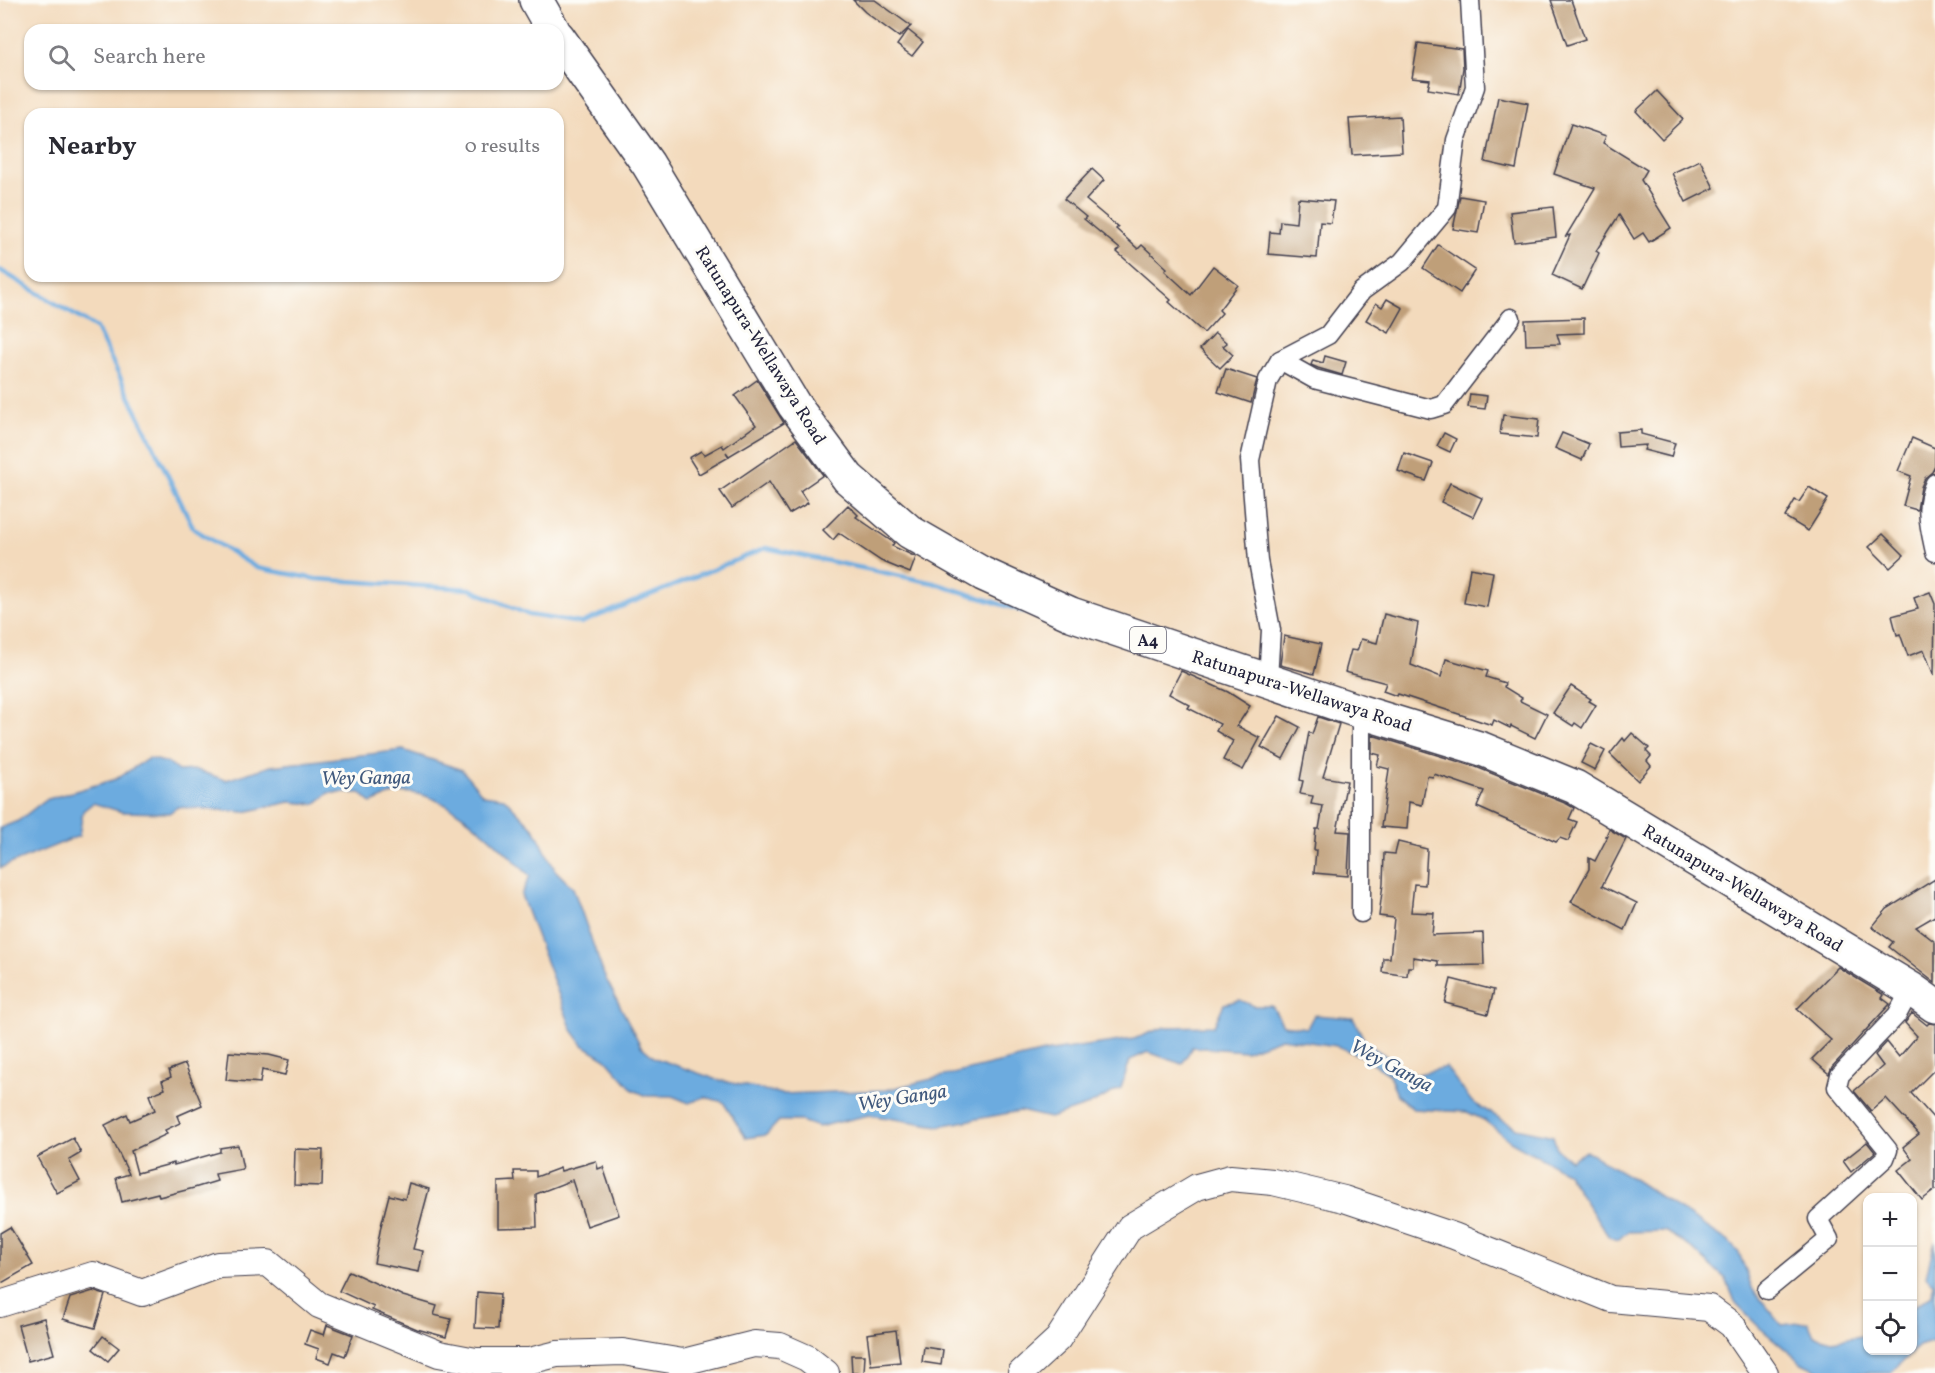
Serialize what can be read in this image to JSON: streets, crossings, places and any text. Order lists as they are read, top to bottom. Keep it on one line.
{"streets":{"highway":["Ratunapura-Wellawaya Road","A4"]},"water":["Wey Ganga"],"page":{"search":"Search here","heading":["Nearby","0 results"],"map_buttons":["+","−"]}}
